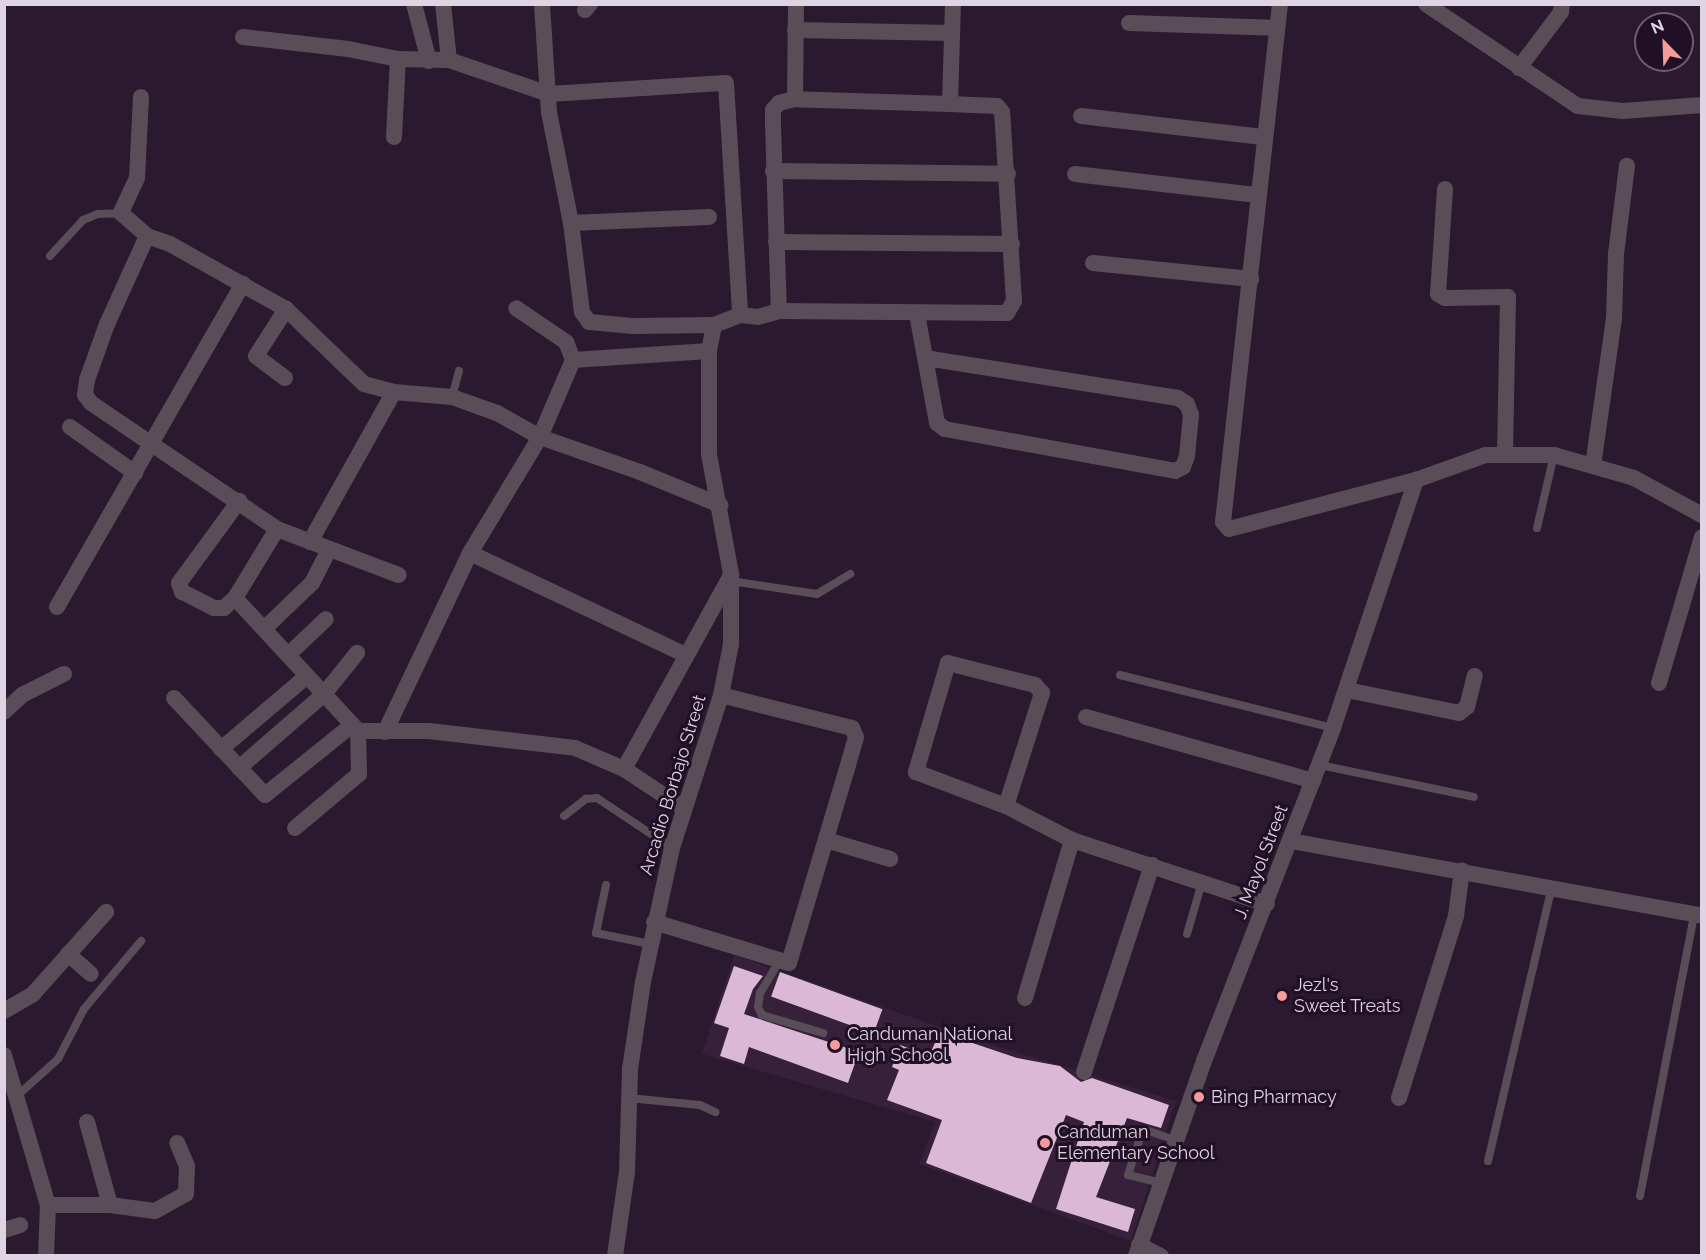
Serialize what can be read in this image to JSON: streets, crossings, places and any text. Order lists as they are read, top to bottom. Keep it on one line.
{"streets":{"street":["Arcadio Borbajo Street","J. Mayol Street"]},"places":["Jezl's Sweet Treats","Canduman National High School","Bing Pharmacy","Canduman Elementary School"],"north":"top left"}
